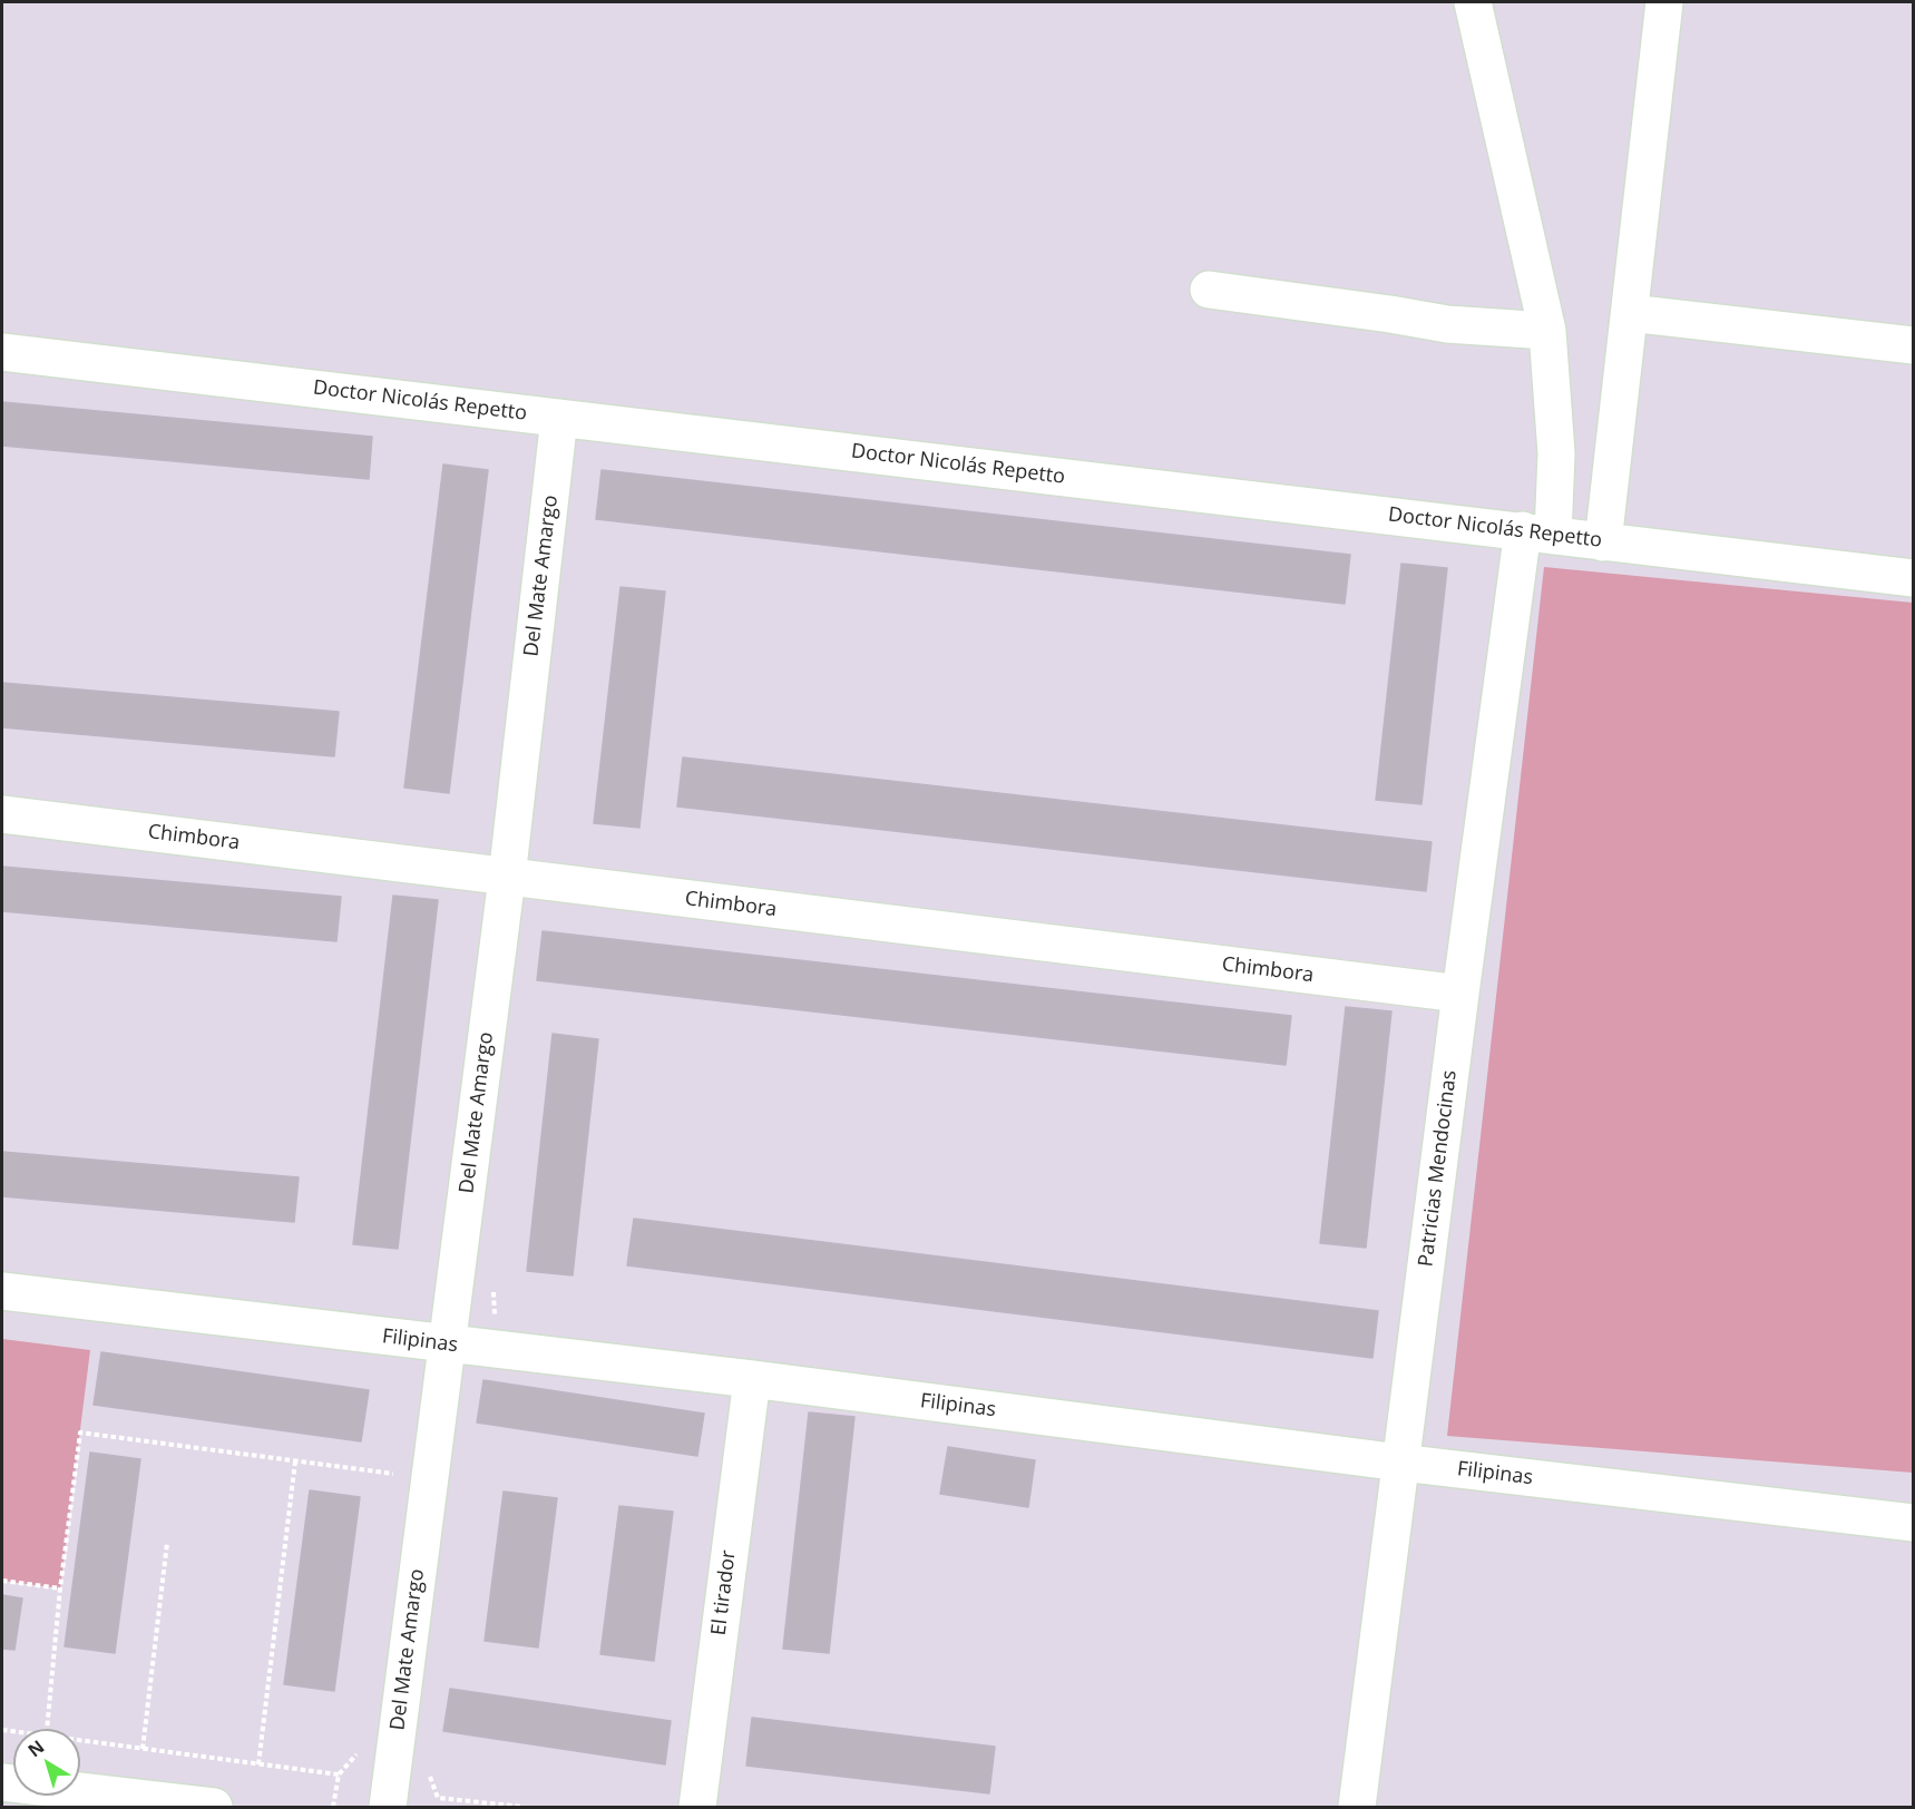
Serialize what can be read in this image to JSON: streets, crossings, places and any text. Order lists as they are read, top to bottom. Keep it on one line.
{"streets":{"street":["Doctor Nicolás Repetto","Del Mate Amargo","Chimbora","Patricias Mendocinas","Filipinas","El tirador"]},"crossings":[["Doctor Nicolás Repetto","Del Mate Amargo"],["Doctor Nicolás Repetto","Patricias Mendocinas"],["Del Mate Amargo","Chimbora"],["Del Mate Amargo","Filipinas"],["Chimbora","Patricias Mendocinas"],["Patricias Mendocinas","Filipinas"],["Filipinas","El tirador"]],"north":"top left"}
